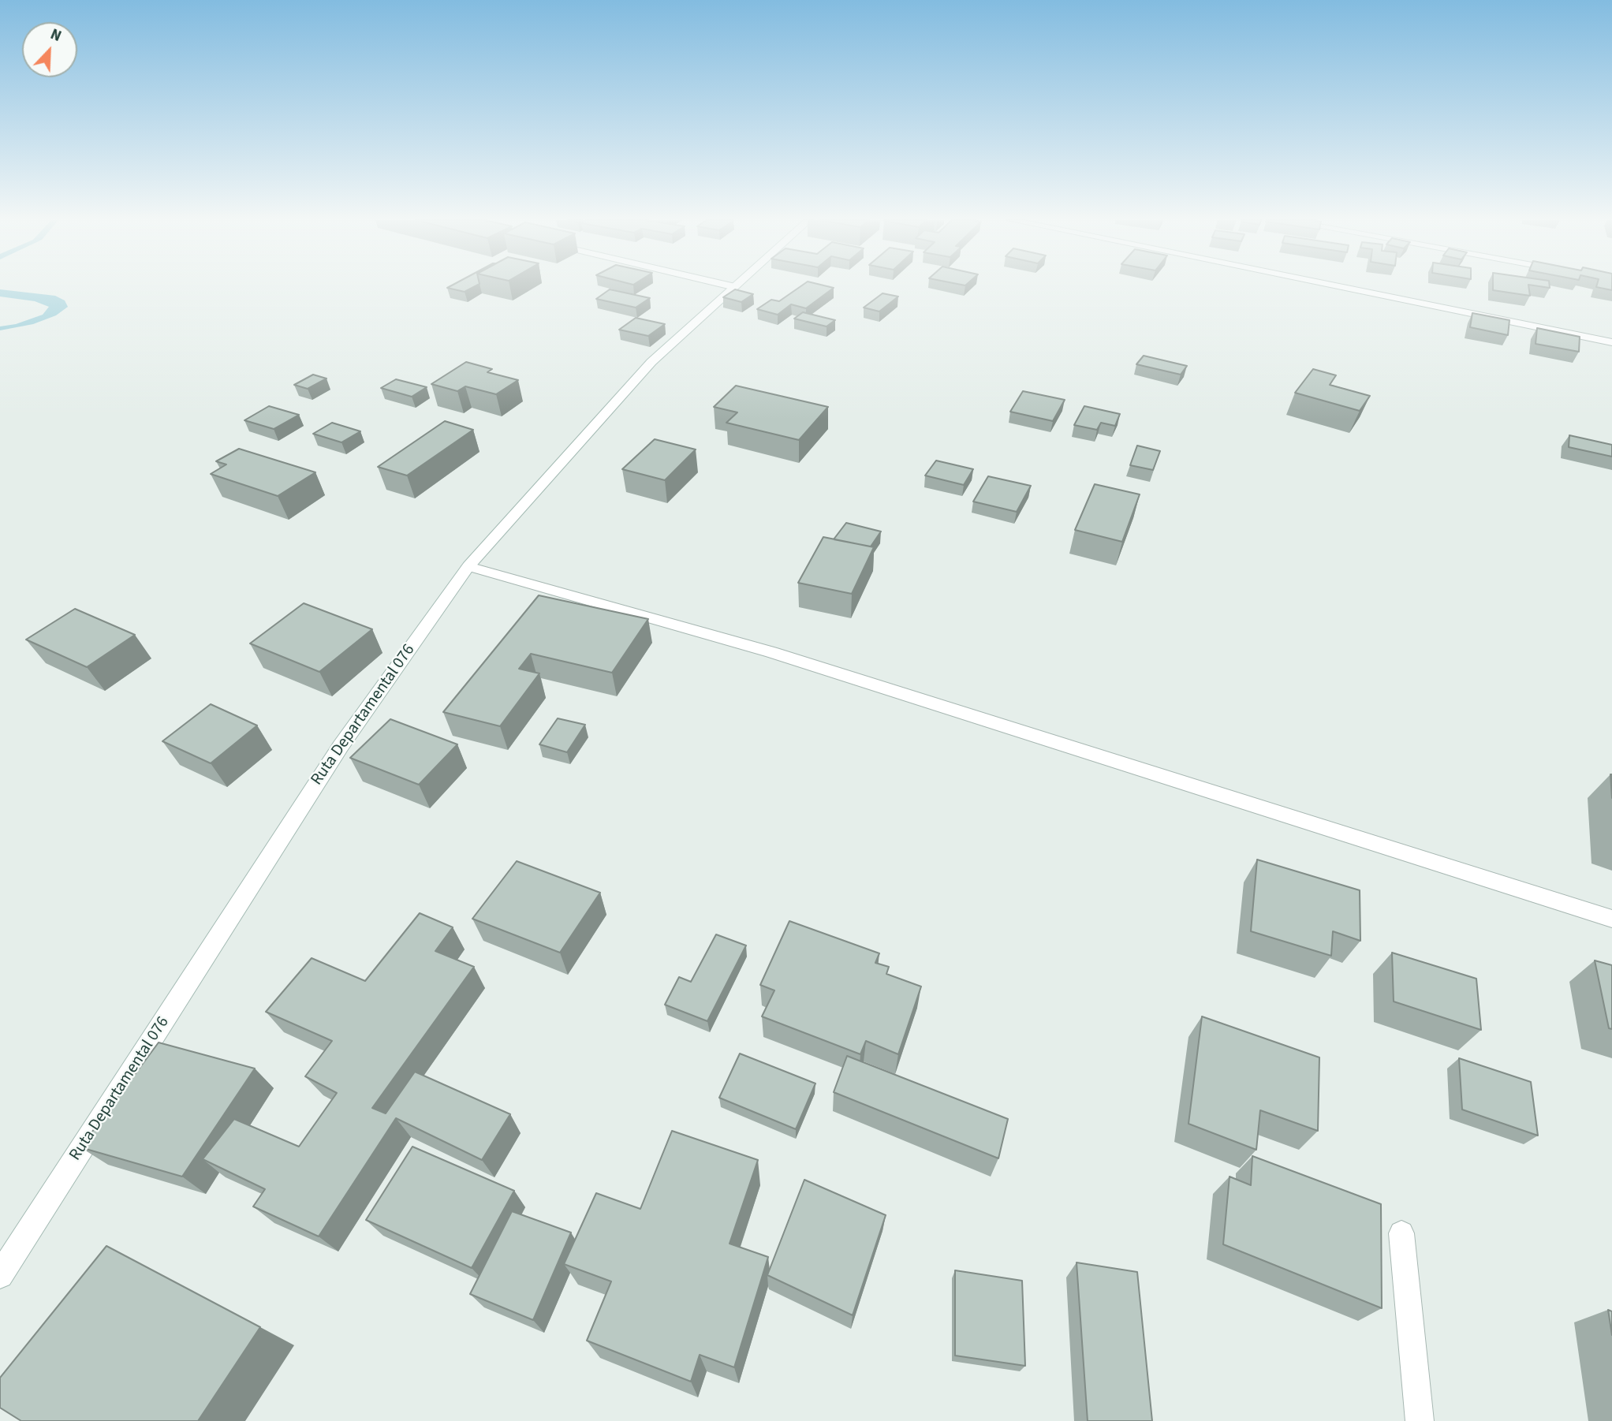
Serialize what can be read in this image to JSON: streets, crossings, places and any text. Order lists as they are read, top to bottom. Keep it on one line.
{"streets":{"street":["Ruta Departamental 076"]},"north":"top right"}
